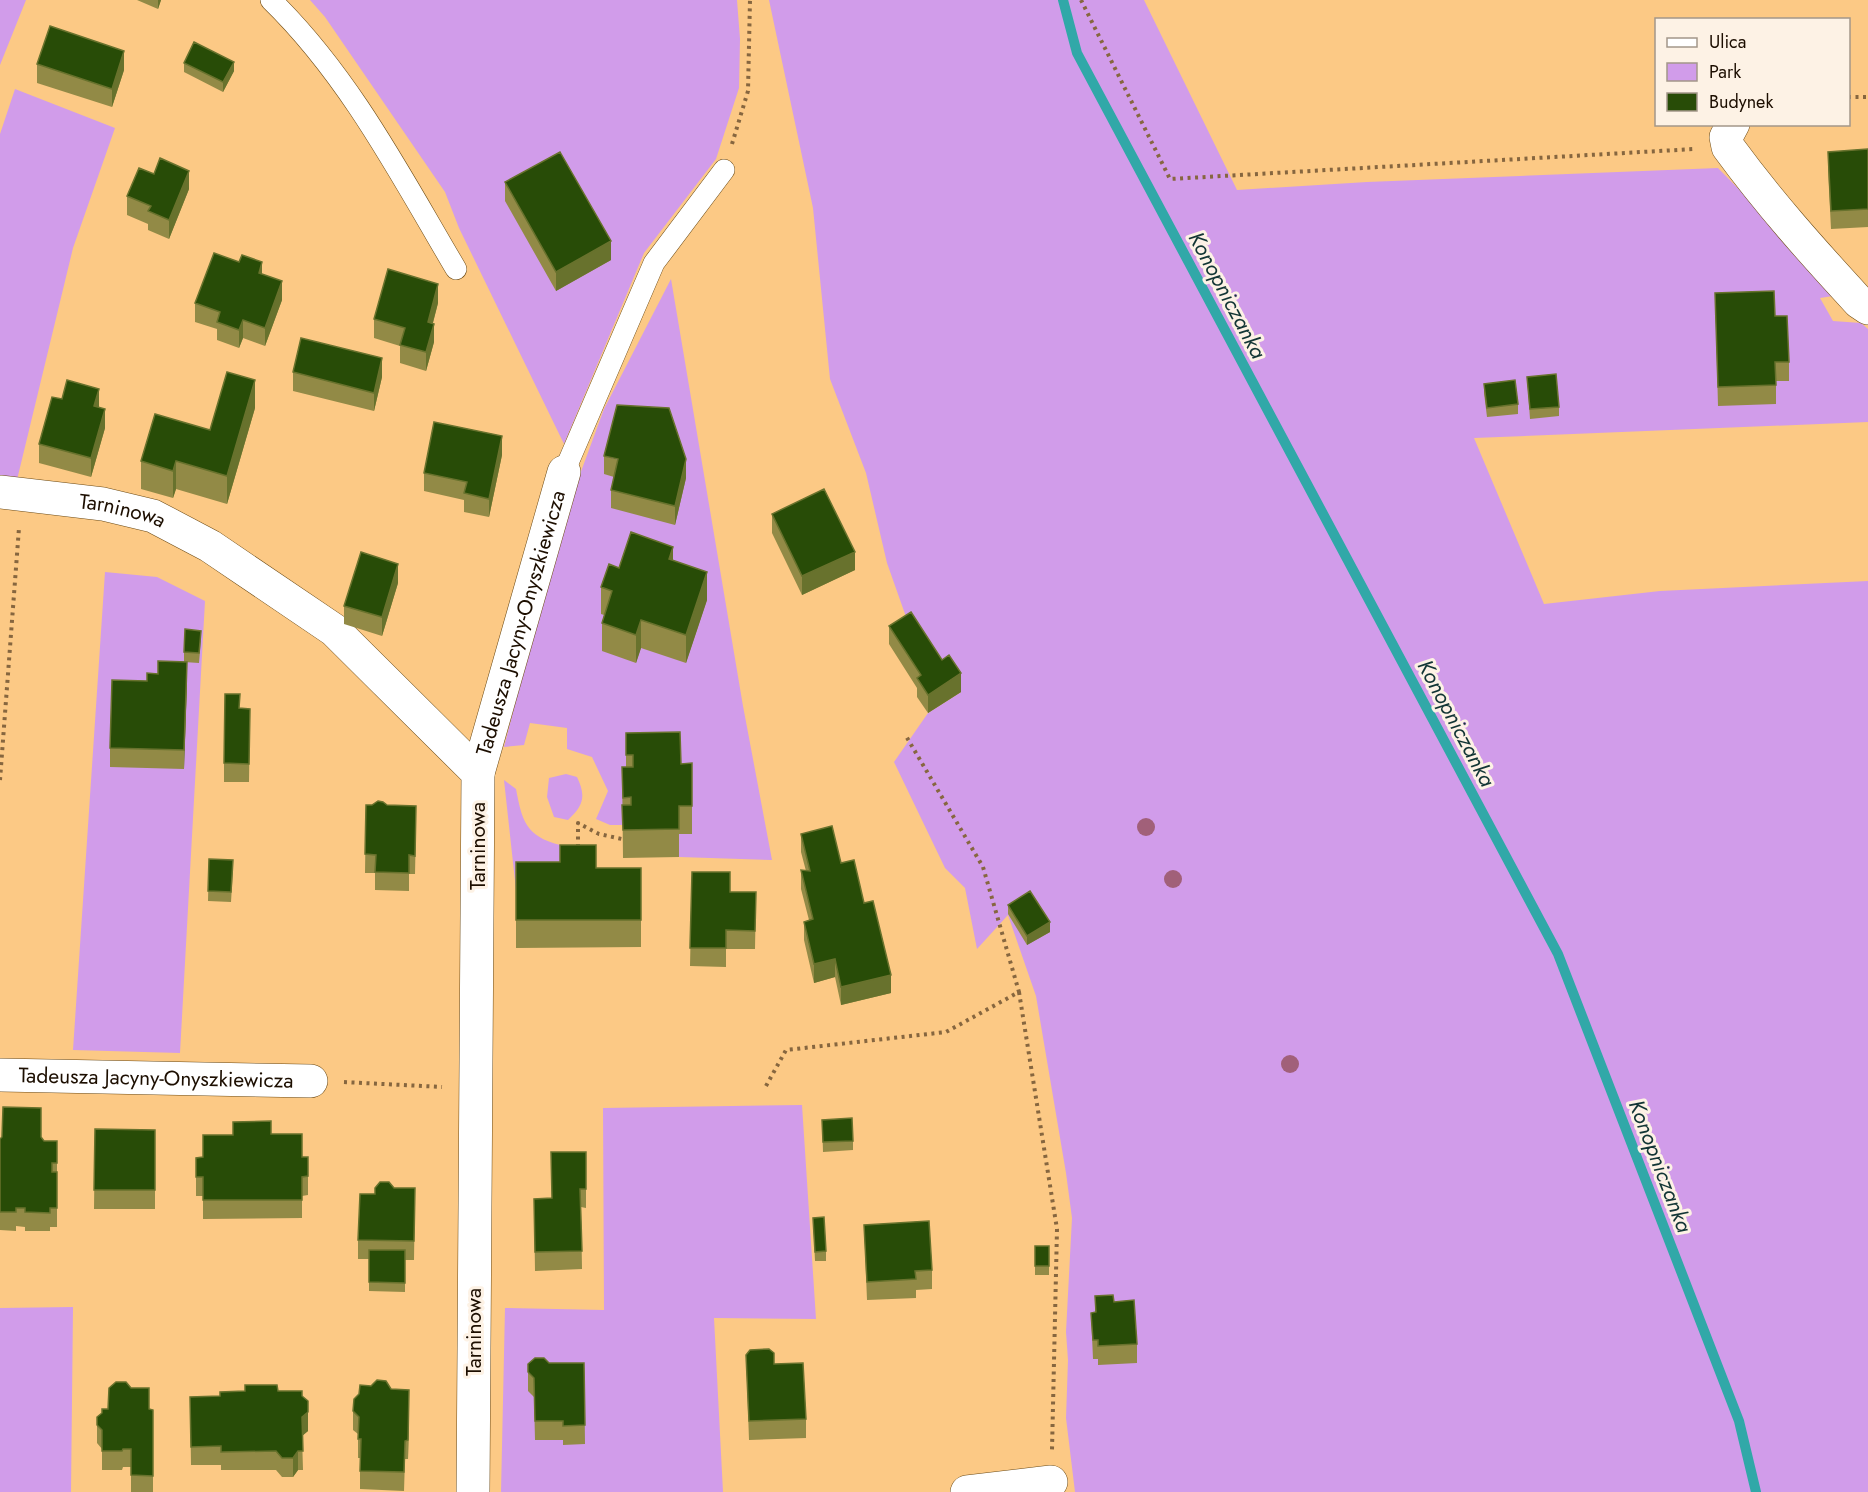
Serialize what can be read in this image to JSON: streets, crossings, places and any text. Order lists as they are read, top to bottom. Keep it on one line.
{"streets":{"street":["Tarninowa","Tadeusza Jacyny-Onyszkiewicza"]},"crossings":[["Tarninowa","Tadeusza Jacyny-Onyszkiewicza"]],"water":["Konopniczanka"],"legend":["Ulica","Park","Budynek"]}
